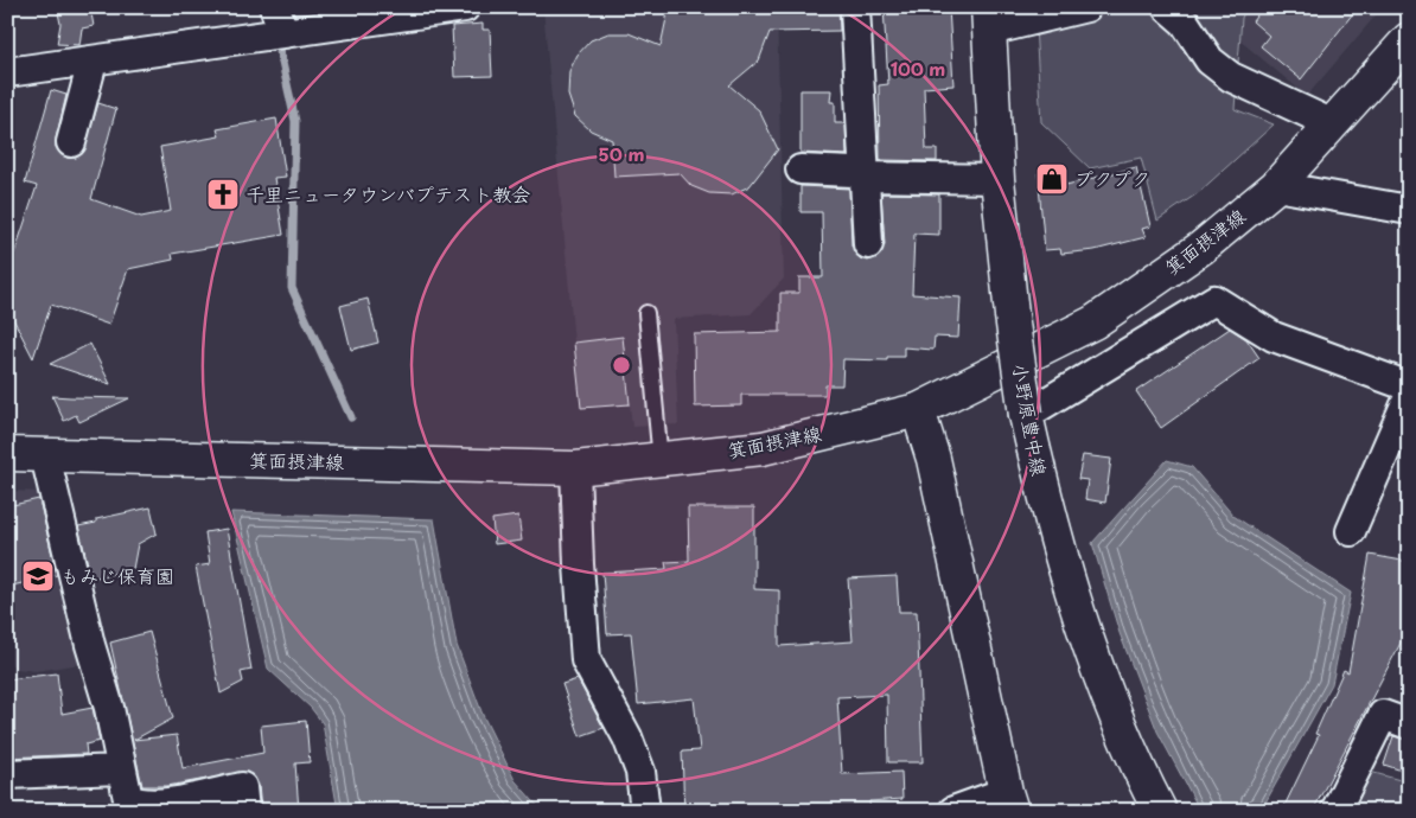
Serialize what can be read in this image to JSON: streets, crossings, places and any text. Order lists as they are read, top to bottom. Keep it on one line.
{"streets":{"main road":["箕面摂津線","小野原豊中線"]},"places":{"shop":["プクプク"],"church":["千里ニュータウンバプテスト教会"],"school or university":["もみじ保育園"]},"rings":["100 m","50 m"]}
